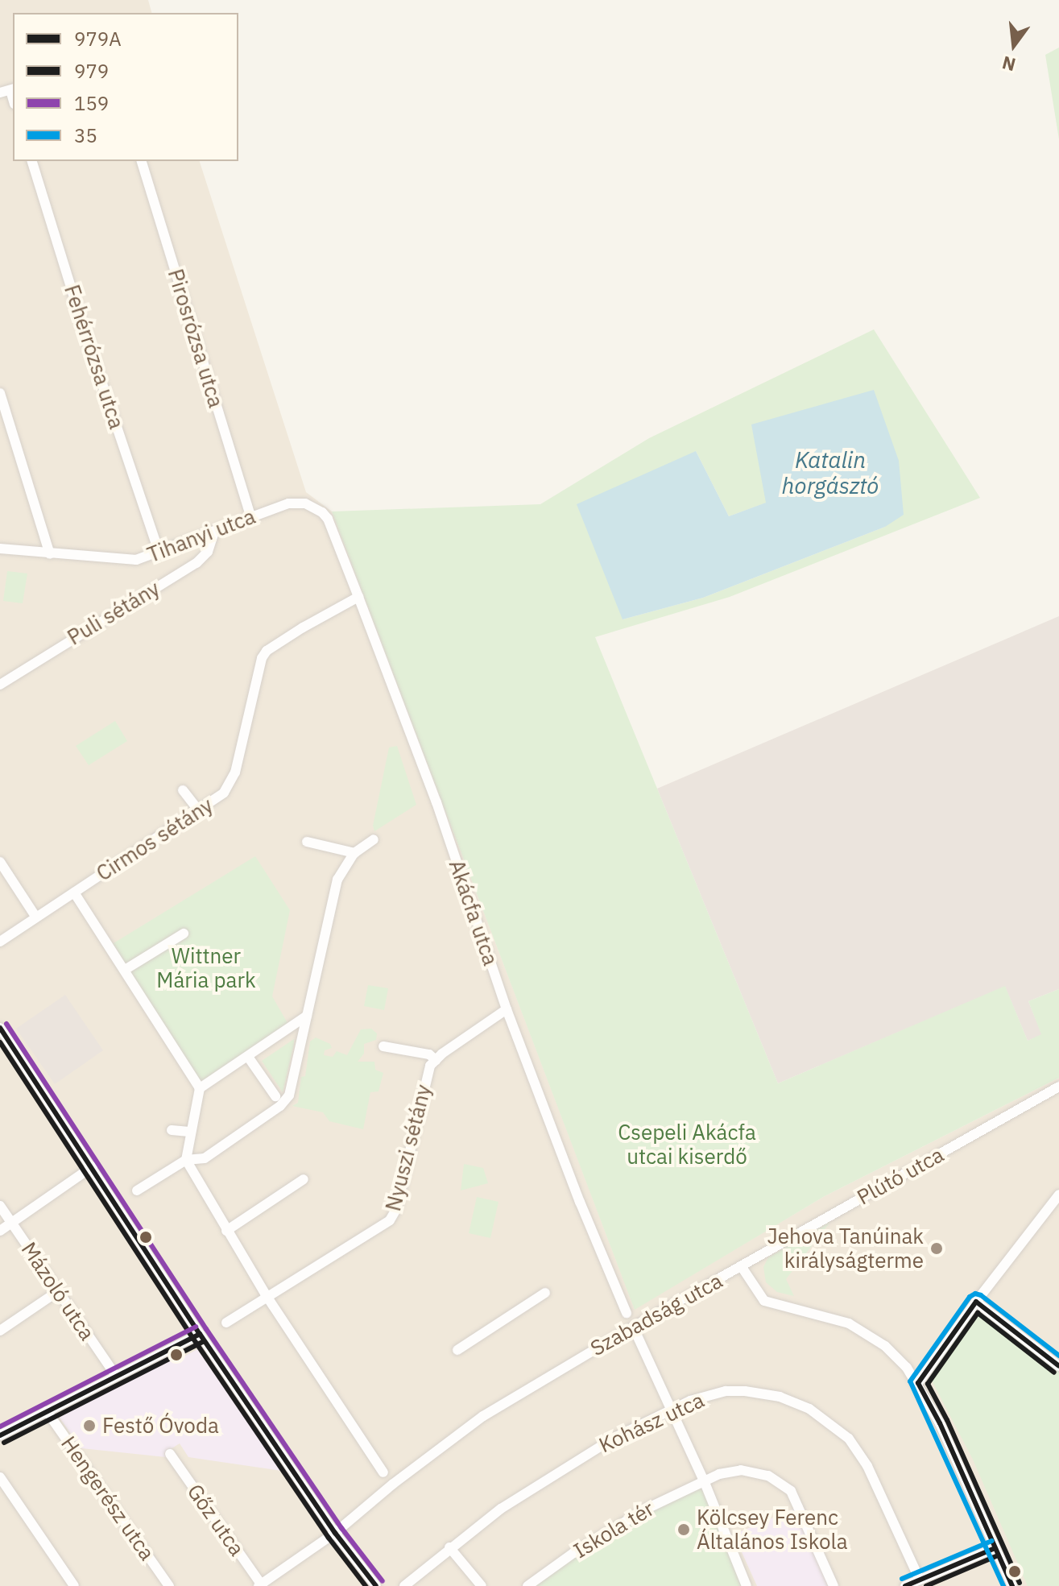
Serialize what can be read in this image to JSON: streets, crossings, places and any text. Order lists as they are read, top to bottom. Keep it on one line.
{"streets":{"street":["Pirosrózsa utca","Fehérrózsa utca","Tihanyi utca","Puli sétány","Cirmos sétány","Akácfa utca","Nyuszi sétány","Plútó utca","Mázoló utca","Szabadság utca","Kohász utca","Hengerész utca","Gőz utca","Iskola tér"]},"crossings":[["Pirosrózsa utca","Tihanyi utca"],["Fehérrózsa utca","Tihanyi utca"],["Tihanyi utca","Puli sétány"],["Tihanyi utca","Akácfa utca"],["Cirmos sétány","Akácfa utca"],["Akácfa utca","Nyuszi sétány"],["Plútó utca","Szabadság utca"],["Szabadság utca","Gőz utca"]],"water":["Katalin horgásztó"],"parks":["Wittner Mária park","Csepeli Akácfa utcai kiserdő"],"places":["Jehova Tanúinak királyságterme","Festő Óvoda","Kölcsey Ferenc Általános Iskola"],"lines":["transit line 159","transit line 979A","transit line 979","transit line 35"],"legend":["979A","979","159","35"],"north":"bottom"}
